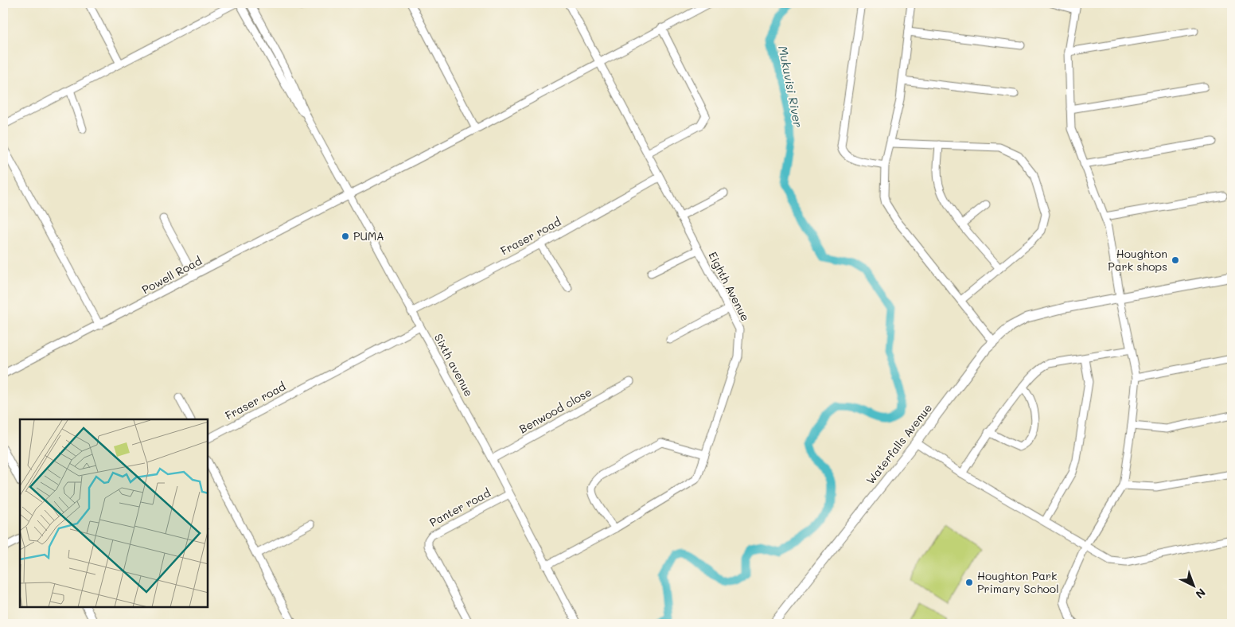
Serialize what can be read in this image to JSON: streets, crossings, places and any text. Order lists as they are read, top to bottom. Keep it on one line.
{"streets":{"main road":["Waterfalls Avenue"],"street":["Fraser road","Powell Road","Eighth Avenue","Sixth avenue","Benwood close","Panter road"]},"crossings":[["Fraser road","Eighth Avenue"],["Fraser road","Sixth avenue"],["Powell Road","Eighth Avenue"],["Powell Road","Sixth avenue"],["Eighth Avenue","Sixth avenue"],["Sixth avenue","Benwood close"],["Sixth avenue","Panter road"]],"water":["Mukuvisi River"],"places":["PUMA","Houghton Park shops","Houghton Park Primary School"],"north":"bottom right"}
